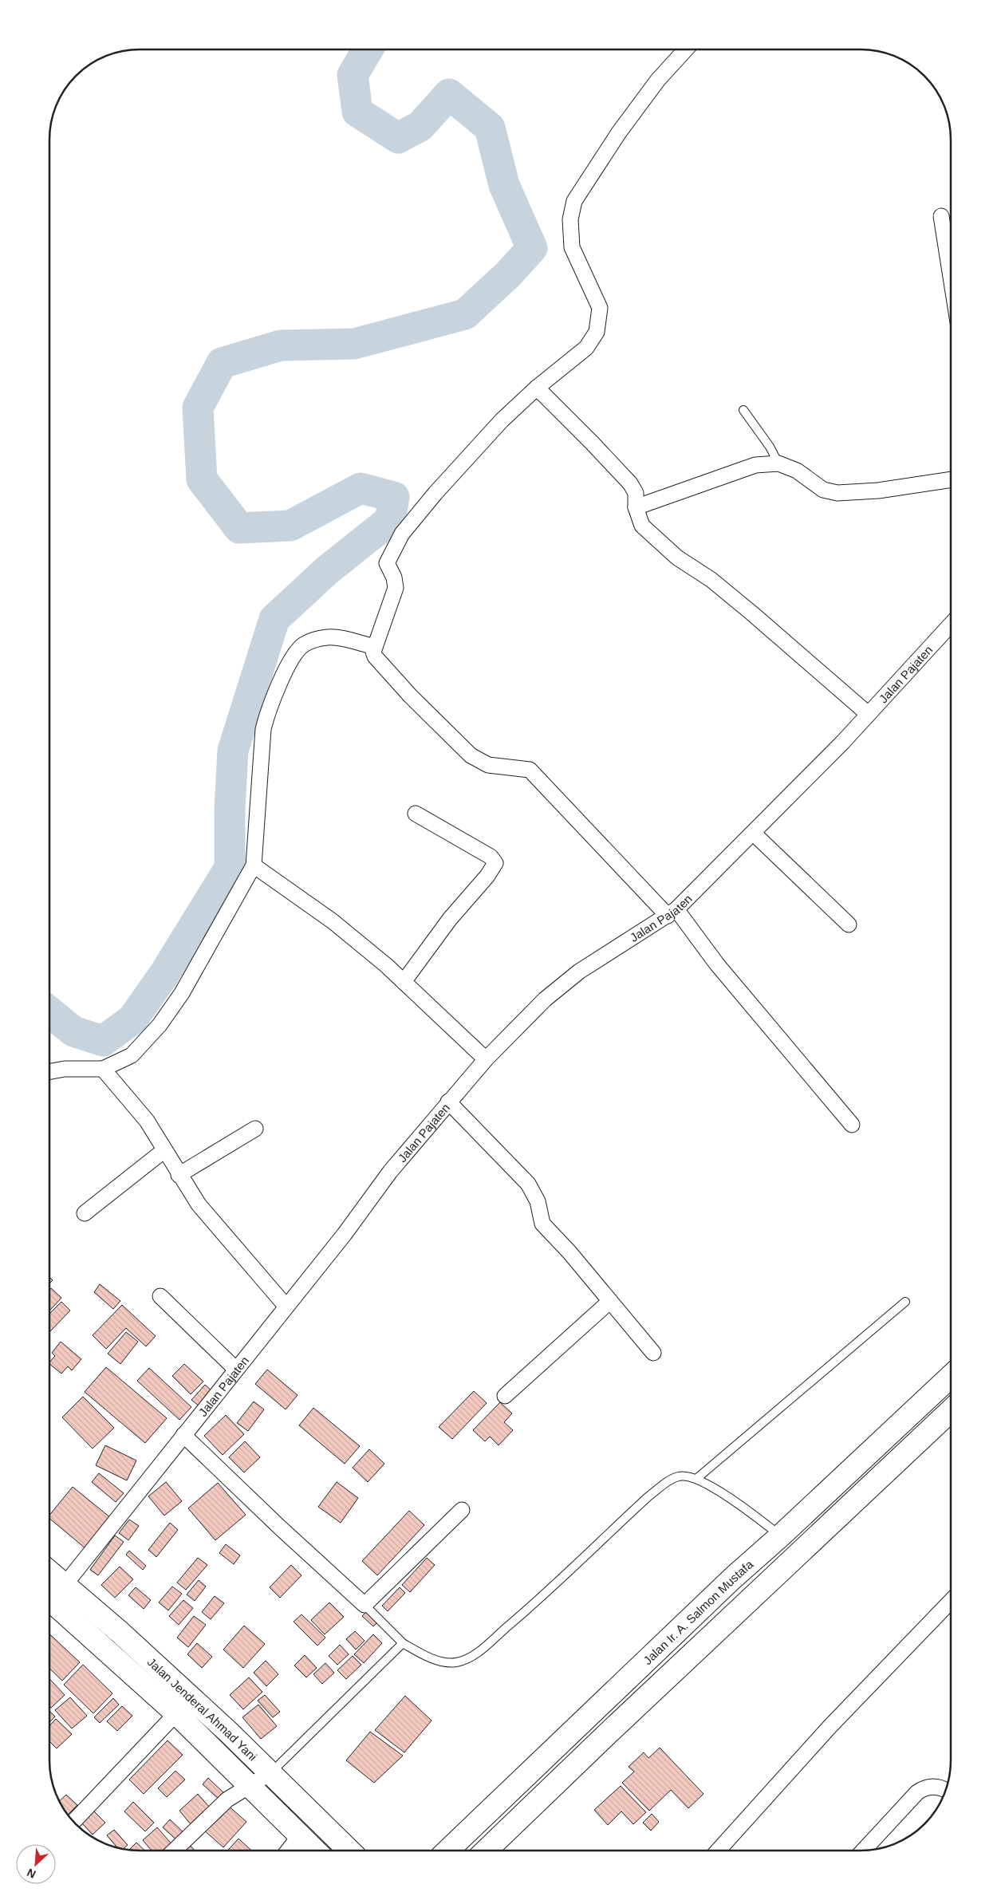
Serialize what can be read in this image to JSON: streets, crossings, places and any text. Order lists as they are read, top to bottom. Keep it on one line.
{"streets":{"main road":["Jalan Ir. A. Salmon Mustafa","Jalan Jenderal Ahmad Yani"],"street":["Jalan Pajaten"]},"crossings":[["Jalan Pajaten","Jalan Jenderal Ahmad Yani"]],"north":"bottom left"}
